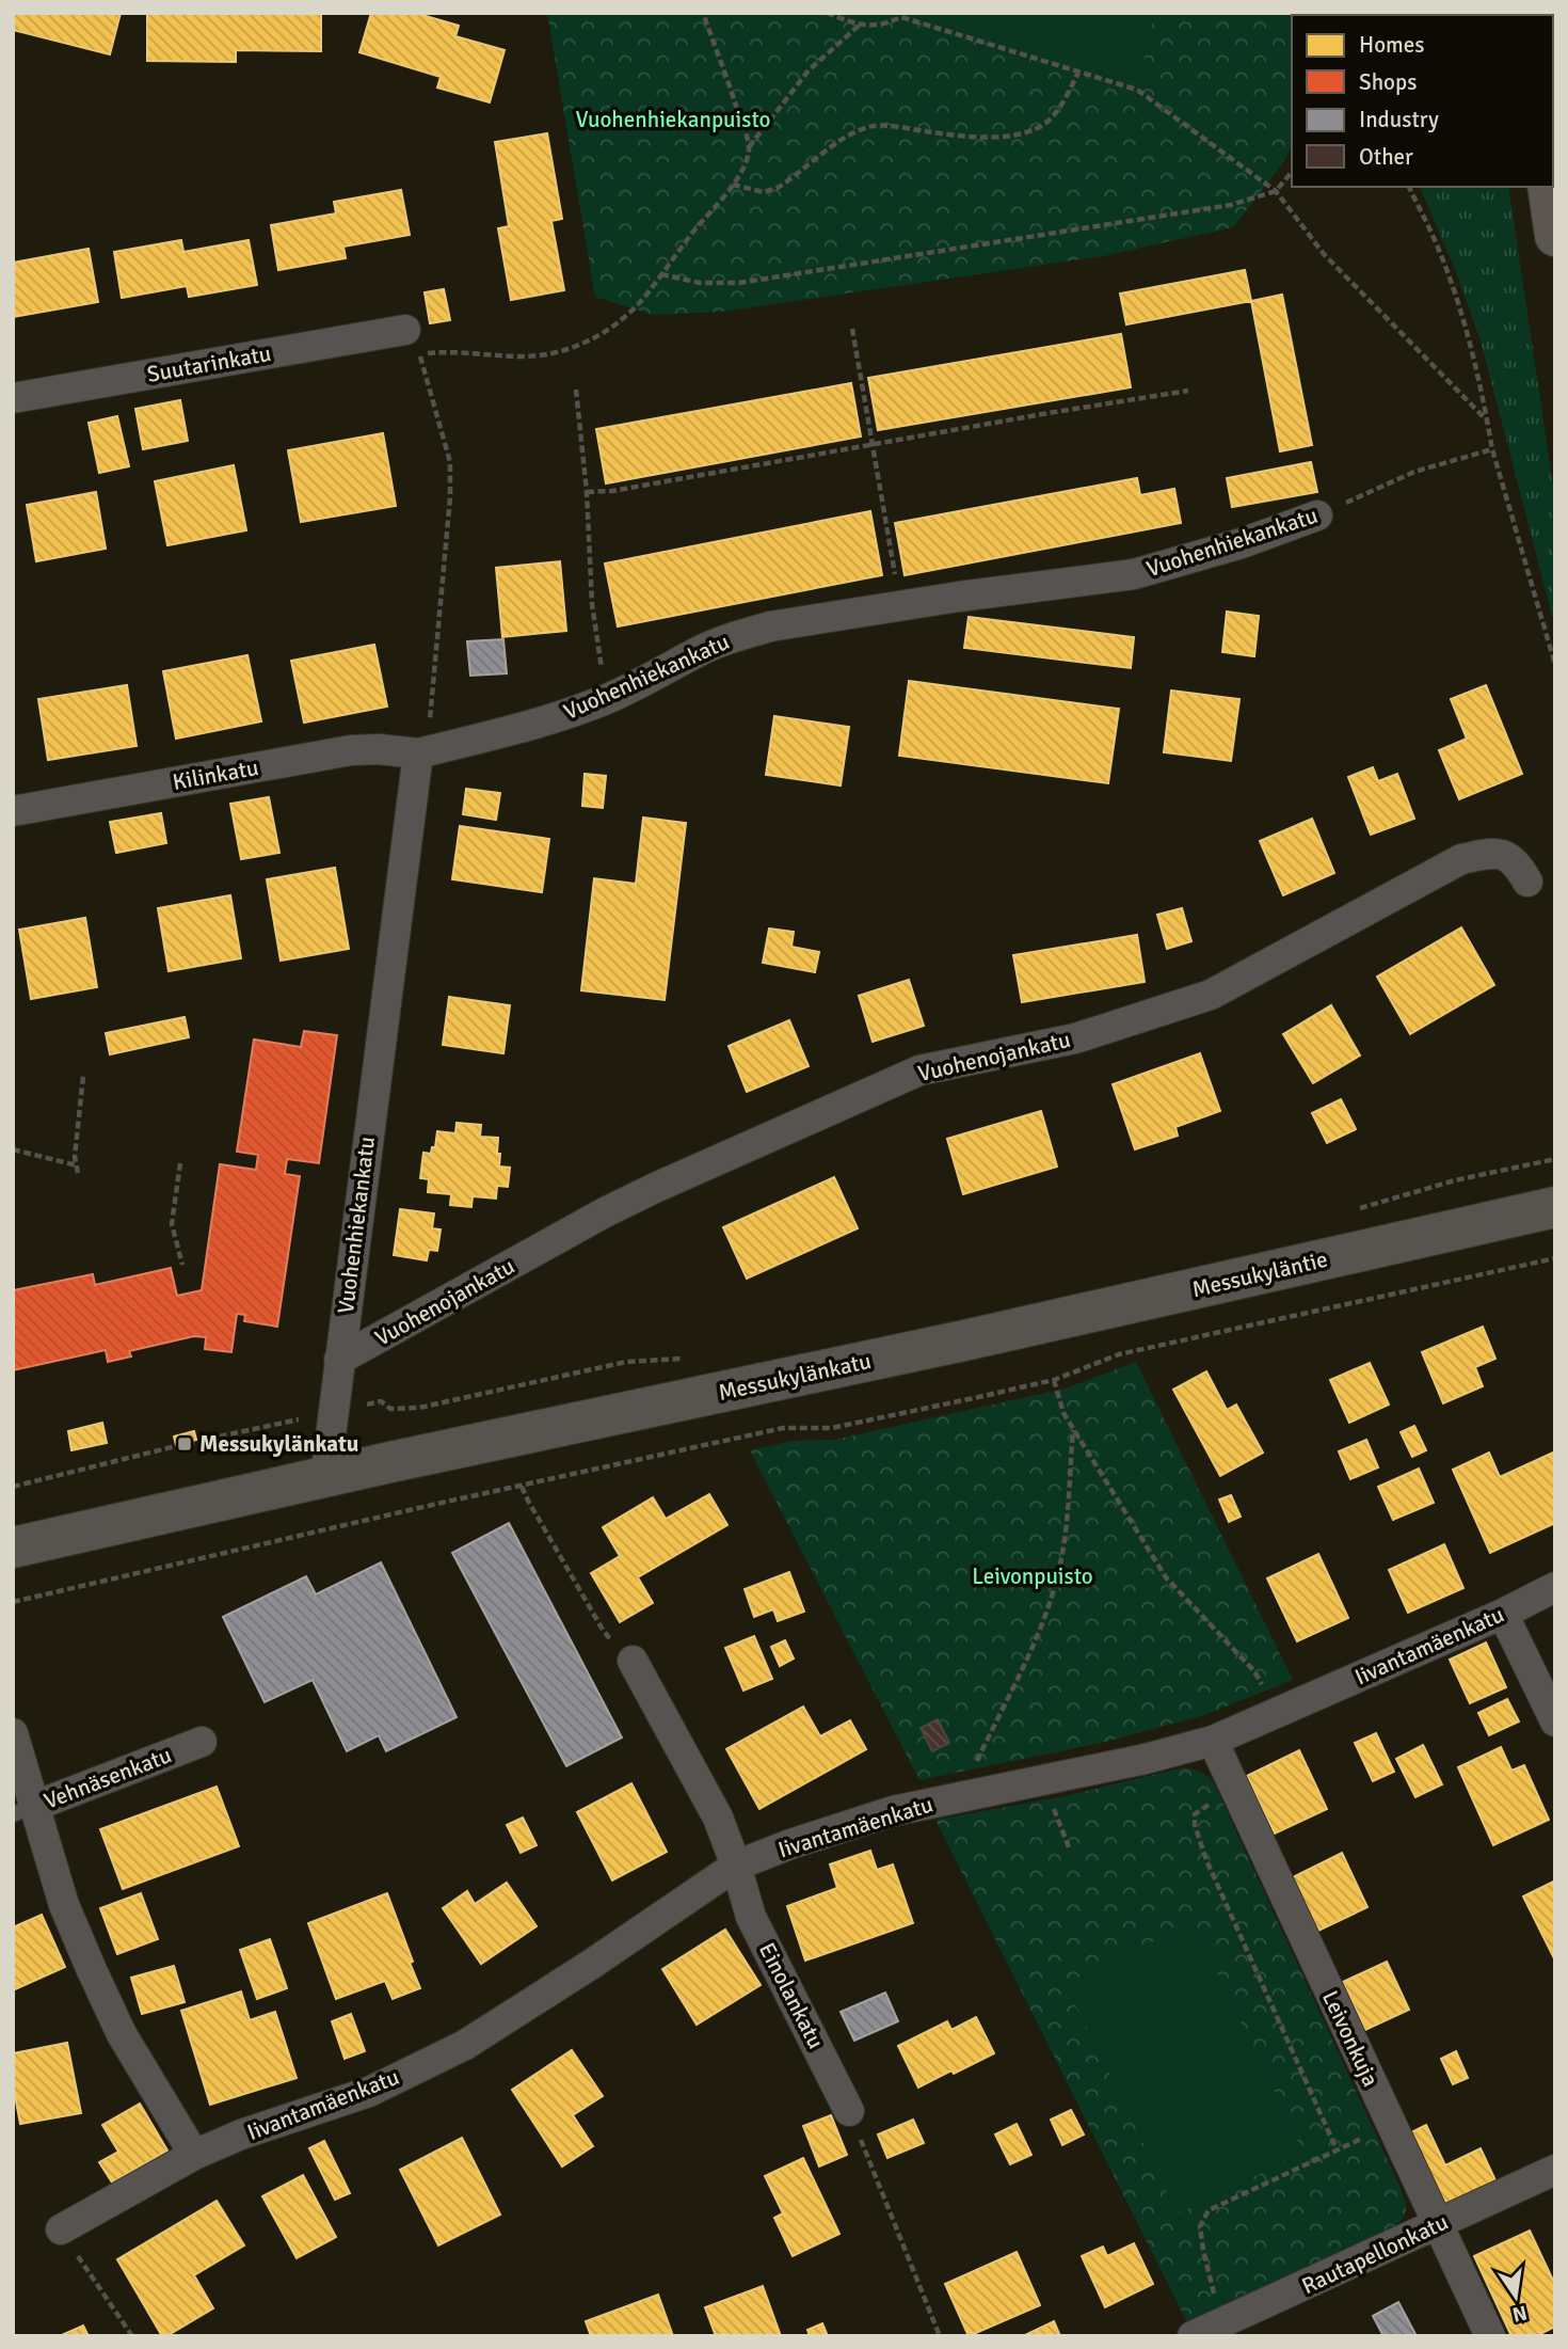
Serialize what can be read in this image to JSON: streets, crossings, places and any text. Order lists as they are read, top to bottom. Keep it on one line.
{"streets":{"main road":["Messukyläntie","Messukylänkatu"],"street":["Suutarinkatu","Vuohenhiekankatu","Kilinkatu","Vuohenojankatu","Iivantamäenkatu","Vehnäsenkatu","Einolankatu","Leivonkuja","Rautapellonkatu"]},"crossings":[["Vuohenhiekankatu","Kilinkatu"],["Vuohenhiekankatu","Vuohenojankatu"],["Vuohenhiekankatu","Messukylänkatu"],["Messukyläntie","Messukylänkatu"],["Iivantamäenkatu","Einolankatu"],["Iivantamäenkatu","Leivonkuja"],["Leivonkuja","Rautapellonkatu"]],"parks":["Vuohenhiekanpuisto","Leivonpuisto"],"places":{"transit":["Messukylänkatu"]},"legend":["Homes","Shops","Industry","Other"],"north":"bottom"}
